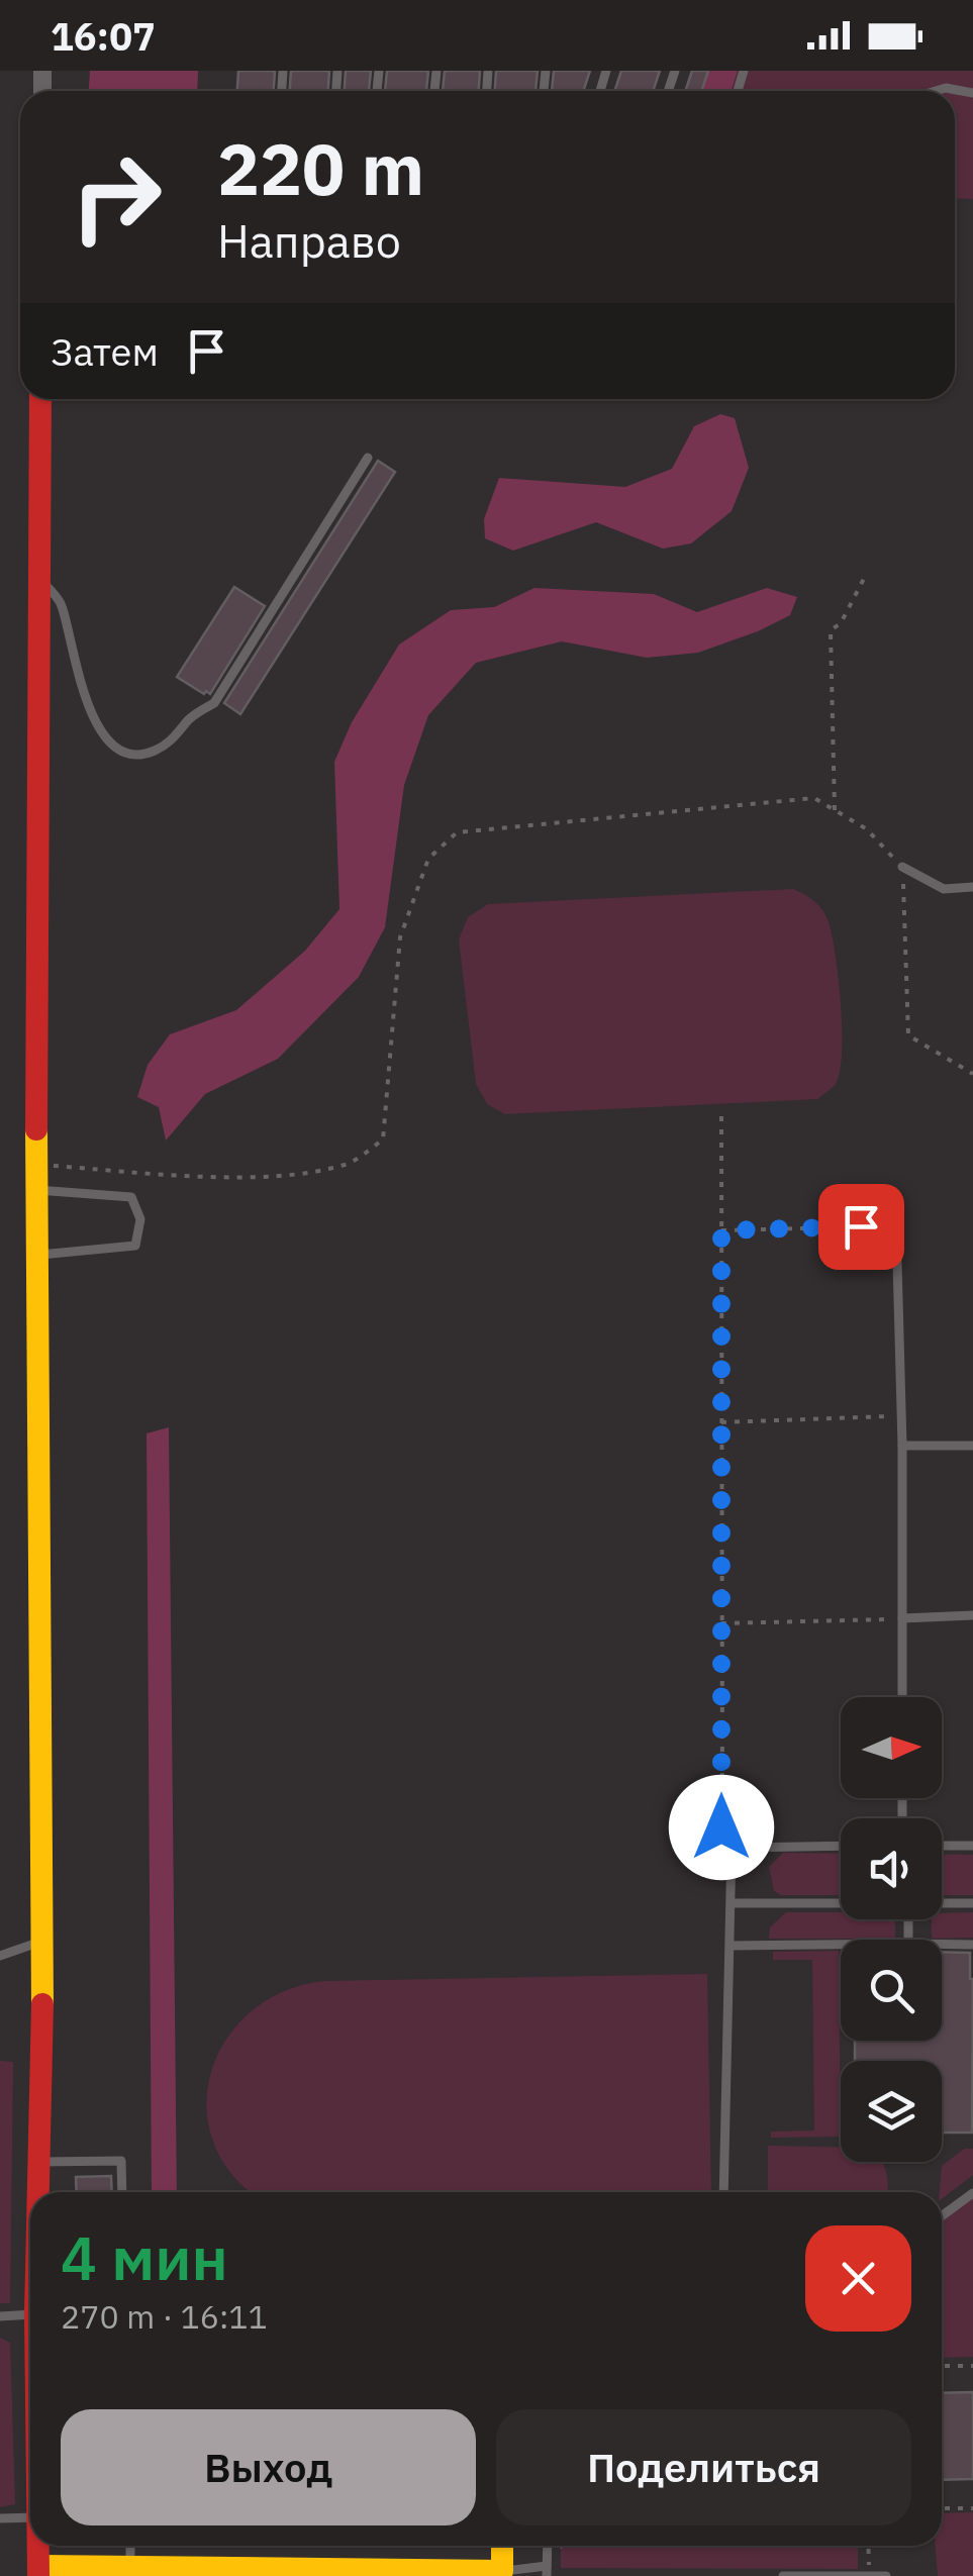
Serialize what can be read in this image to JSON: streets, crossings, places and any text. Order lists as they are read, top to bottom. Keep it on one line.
{"north":"right","page":{"status":"16:07","turn":["220 m","Направо"],"then":"Затем","heading":["4 мин","270 m · 16:11"],"buttons":["Выход","Поделиться"]}}
